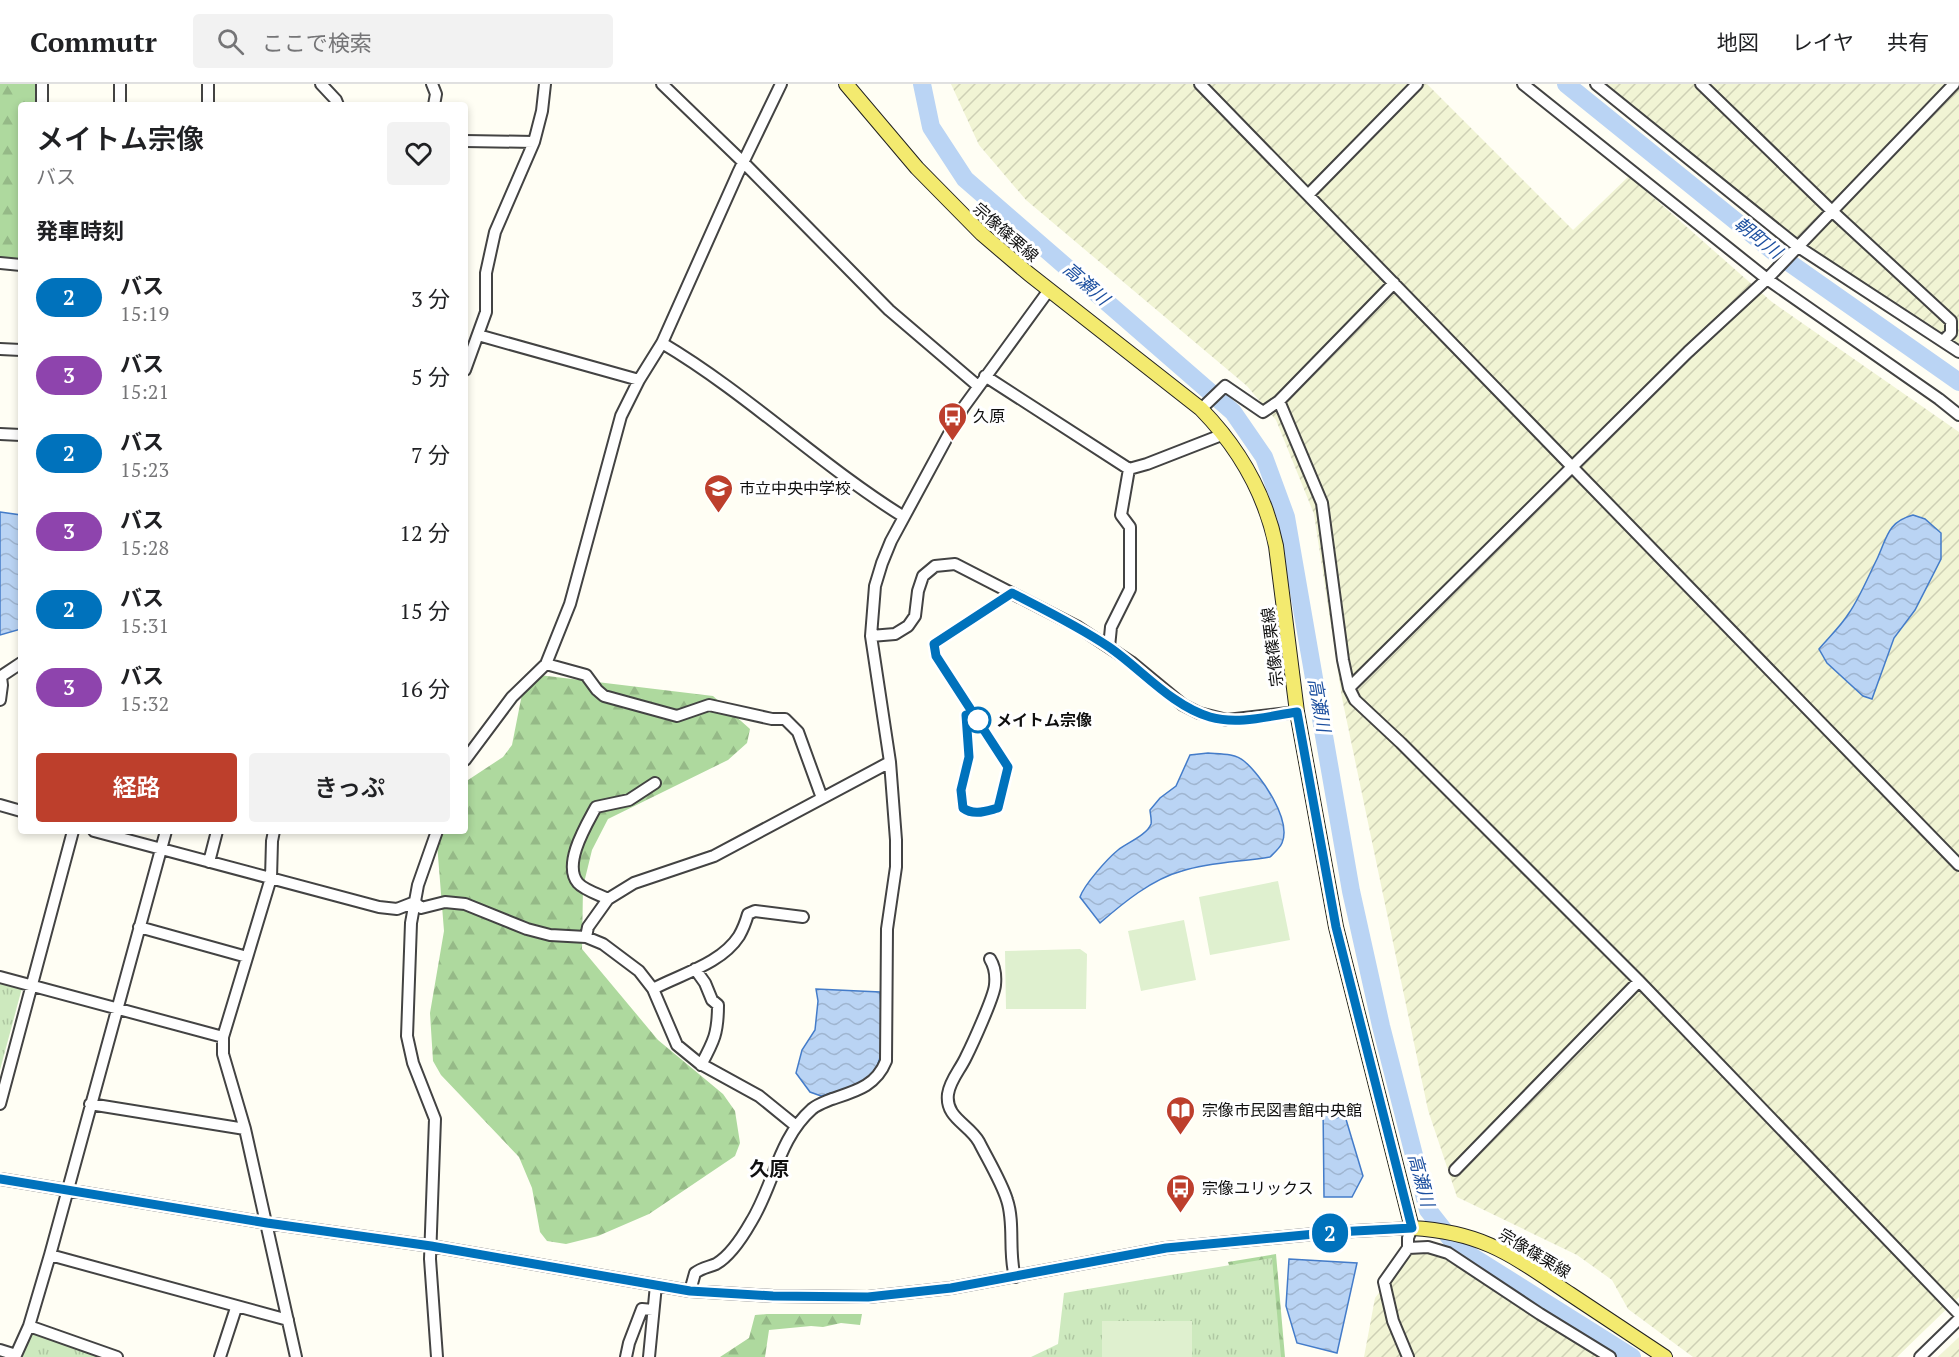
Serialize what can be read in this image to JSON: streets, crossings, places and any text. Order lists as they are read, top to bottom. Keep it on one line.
{"streets":{"main road":["宗像篠栗線"]},"districts":["久原"],"water":["朝町川","高瀬川"],"places":{"bus stop":["久原","宗像ユリックス"],"school or university":["市立中央中学校"],"other":["メイトム宗像"],"library":["宗像市民図書館中央館"]},"lines":["bus line 2"],"page":{"header":"Commutr","search":"ここで検索","nav":["地図","レイヤ","共有"],"on_map":"2","heading":[["メイトム宗像","バス"],"発車時刻"],"list":[{"mark":"2","name":"バス","note":"15:19","value":"3 分"},{"mark":"3","name":"バス","note":"15:21","value":"5 分"},{"mark":"2","name":"バス","note":"15:23","value":"7 分"},{"mark":"3","name":"バス","note":"15:28","value":"12 分"},{"mark":"2","name":"バス","note":"15:31","value":"15 分"},{"mark":"3","name":"バス","note":"15:32","value":"16 分"}],"buttons":["経路","きっぷ"]}}
